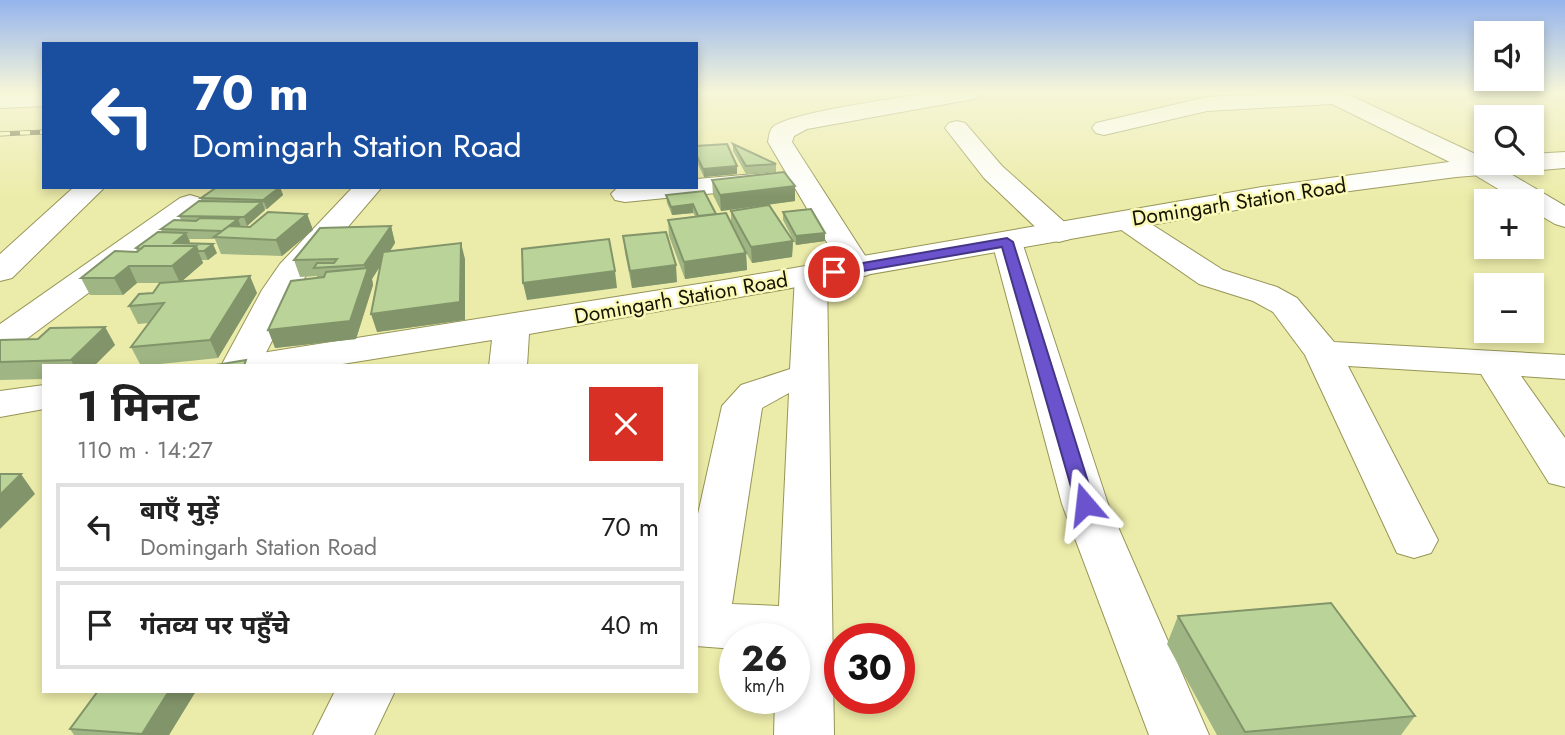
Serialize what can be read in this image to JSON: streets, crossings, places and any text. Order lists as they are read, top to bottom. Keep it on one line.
{"streets":{"street":["Domingarh Station Road"]},"page":{"map_buttons":["+","−"],"turn":["70 m","Domingarh Station Road"],"heading":["1 मिनट","110 m · 14:27"],"list":[{"name":"बाएँ मुड़ें","note":"Domingarh Station Road","value":"70 m"},{"name":"गंतव्य पर पहुँचे","value":"40 m"}],"speed":"26 km/h","limit":"30"}}
